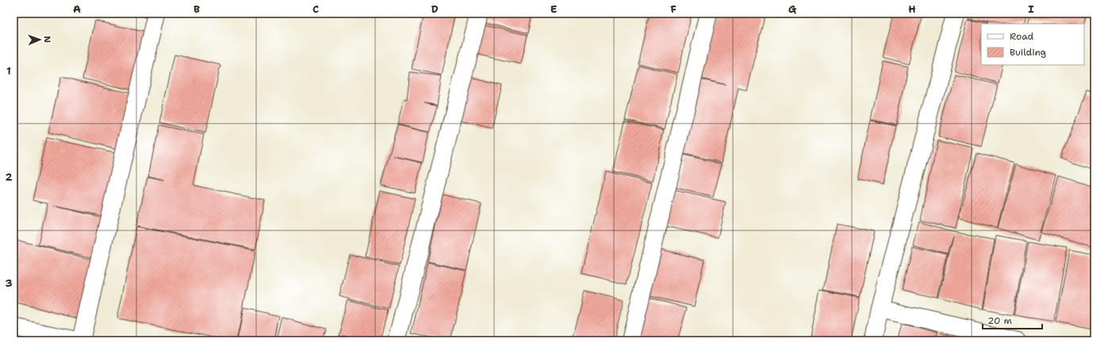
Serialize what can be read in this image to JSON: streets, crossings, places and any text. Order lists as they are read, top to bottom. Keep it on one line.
{"legend":["Road","Building"],"scale_bar":"20 m","north":"right","grid":{"columns":["A","B","C","D","E","F","G","H","I"],"rows":["1","2","3"]}}
